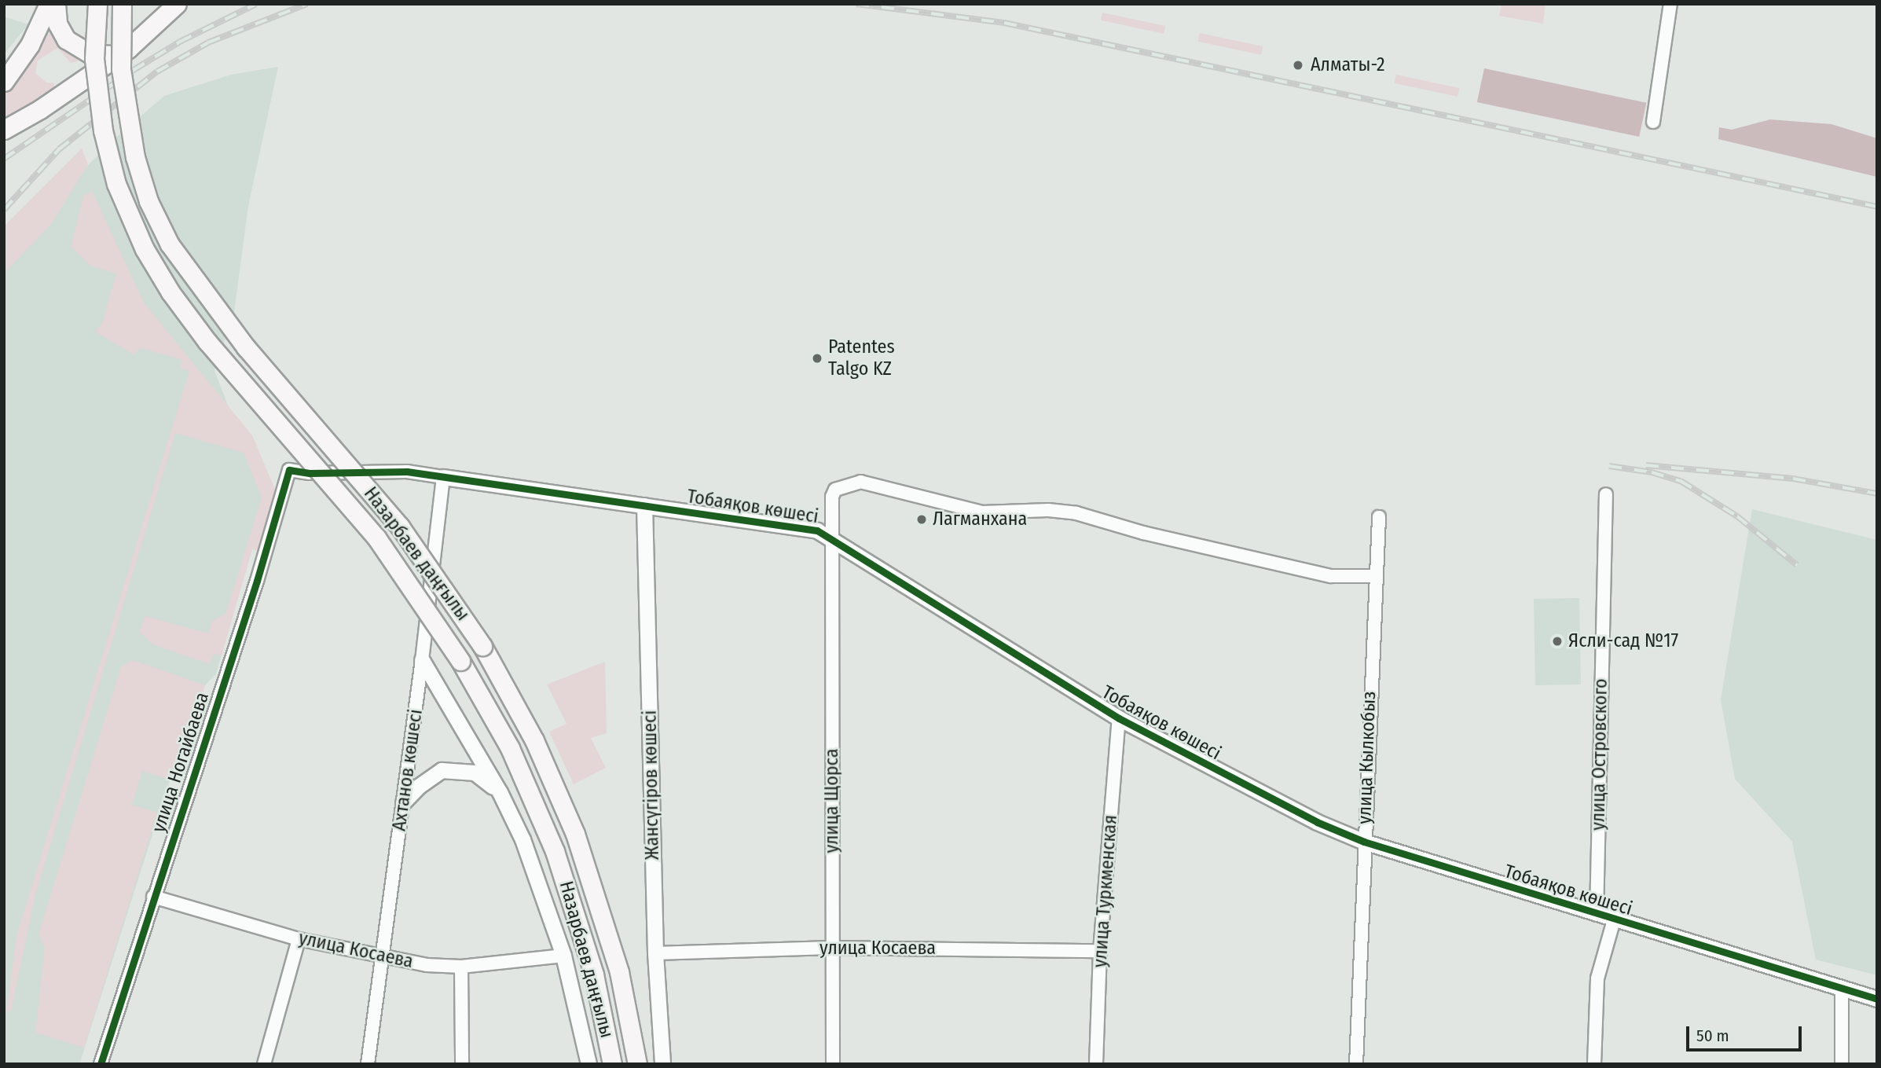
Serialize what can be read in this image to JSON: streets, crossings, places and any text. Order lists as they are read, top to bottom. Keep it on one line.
{"streets":{"main road":["Назарбаев даңғылы"],"street":["Тобаяқов көшесі","улица Островского","улица Кылкобыз","улица Ногайбаева","Ахтанов көшесі","Жансүгіров көшесі","улица Щорса","улица Туркменская","улица Косаева"]},"crossings":[["Тобаяқов көшесі","улица Островского"],["Тобаяқов көшесі","улица Кылкобыз"],["Тобаяқов көшесі","улица Ногайбаева"],["Тобаяқов көшесі","Ахтанов көшесі"],["Тобаяқов көшесі","Жансүгіров көшесі"],["Тобаяқов көшесі","улица Щорса"],["Тобаяқов көшесі","улица Туркменская"],["улица Кылкобыз","улица Щорса"],["улица Ногайбаева","Ахтанов көшесі"],["улица Ногайбаева","улица Косаева"],["Ахтанов көшесі","улица Косаева"],["Жансүгіров көшесі","улица Косаева"],["улица Щорса","улица Косаева"],["улица Туркменская","улица Косаева"]],"places":["Алматы-2","Patentes Talgo KZ","Лагманхана","Ясли-сад №17"],"scale_bar":"50 m"}
